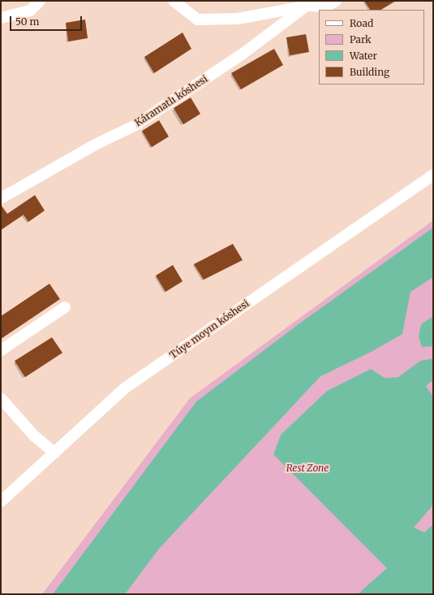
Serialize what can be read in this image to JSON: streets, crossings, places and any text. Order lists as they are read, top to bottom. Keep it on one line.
{"streets":{"street":["Káramatlı kóshesi","Túye moyın kóshesi"]},"parks":["Rest Zone"],"legend":["Road","Park","Water","Building"],"scale_bar":"50 m"}
